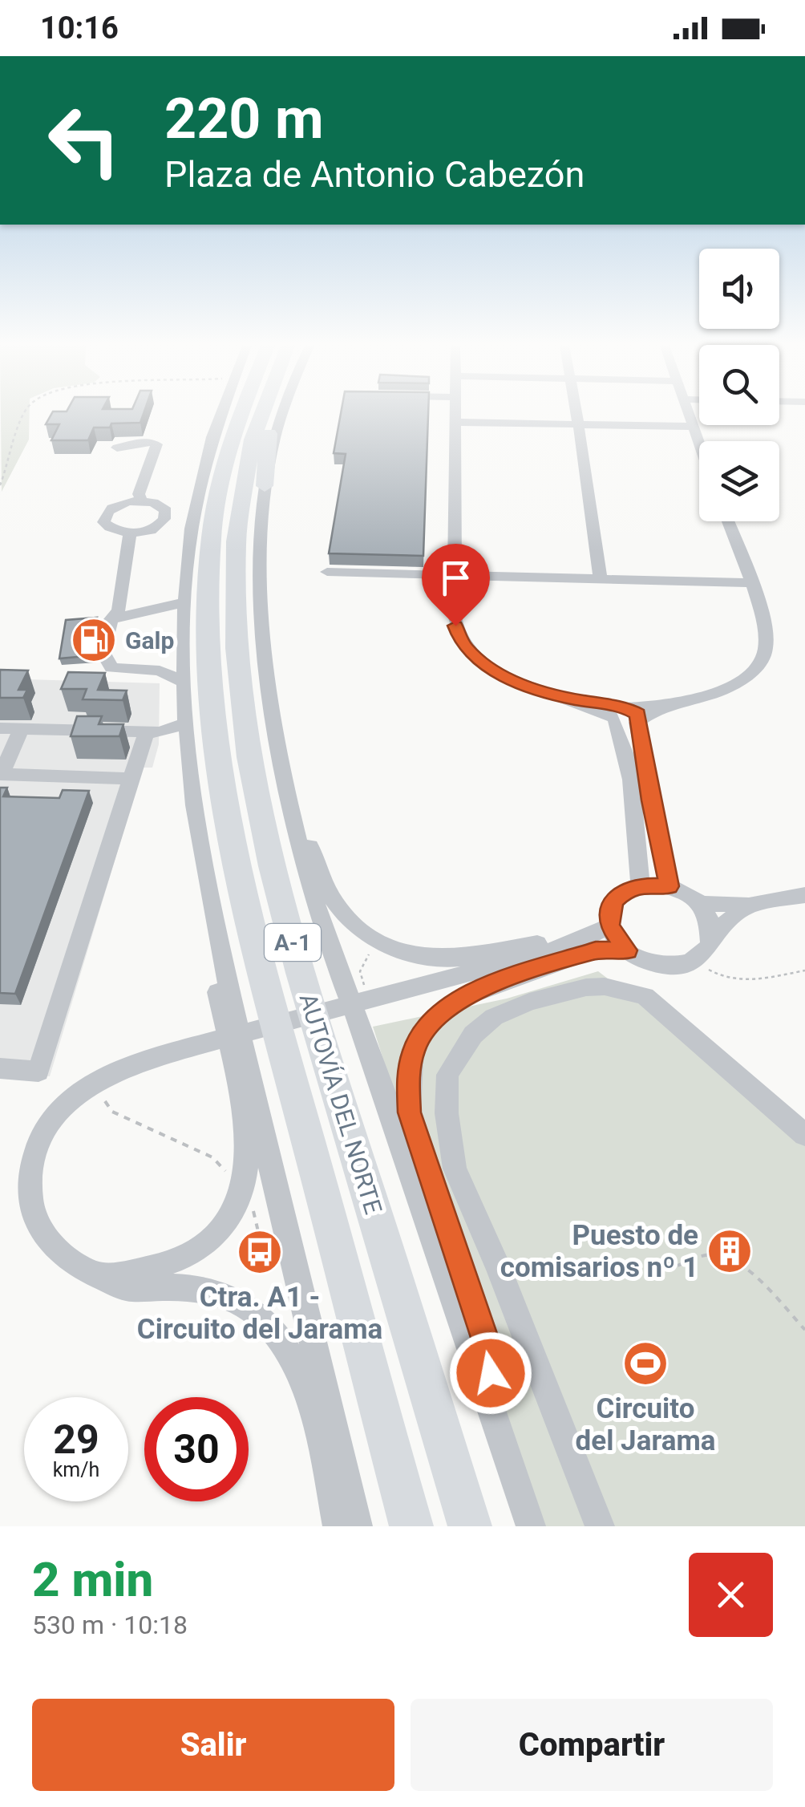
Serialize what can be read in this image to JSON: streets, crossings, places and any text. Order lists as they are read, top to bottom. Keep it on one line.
{"streets":{"highway":["A-1","AUTOVÍA DEL NORTE"]},"places":{"fuel station":["Galp"],"building":["Puesto de comisarios nº 1"],"bus stop":["Ctra. A1 - Circuito del Jarama"],"sports":["Circuito del Jarama"]},"page":{"status":"10:16","turn":["220 m","Plaza de Antonio Cabezón"],"speed":"29 km/h","limit":"30","heading":["2 min","530 m · 10:18"],"buttons":["Salir","Compartir"]}}
